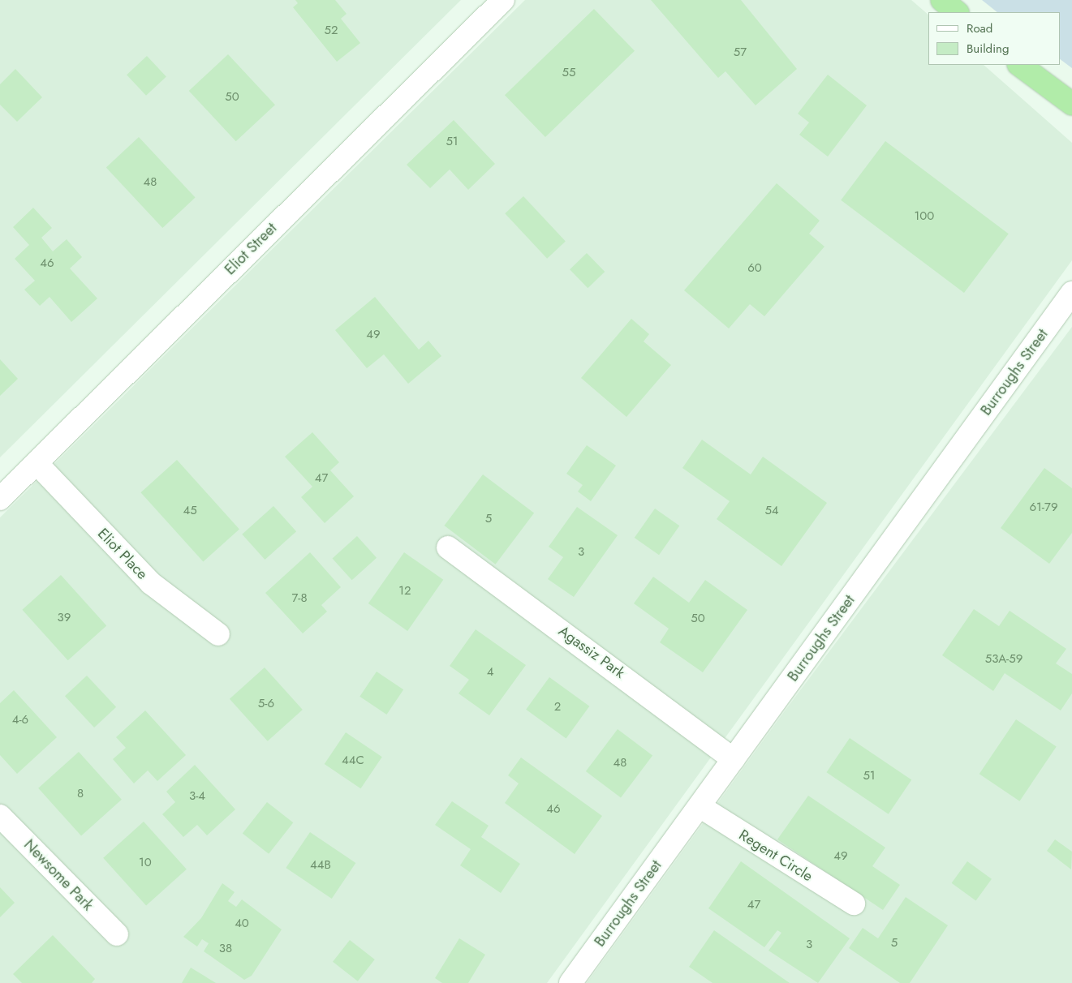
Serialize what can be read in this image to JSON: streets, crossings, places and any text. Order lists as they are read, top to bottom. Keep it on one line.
{"streets":{"street":["Eliot Street","Burroughs Street","Eliot Place","Agassiz Park","Regent Circle","Newsome Park"]},"crossings":[["Eliot Street","Eliot Place"],["Burroughs Street","Agassiz Park"],["Burroughs Street","Regent Circle"]],"house_numbers":["52","57","55","50","51","48","100","46","60","49","47","61-79","45","54","5","3","12","7-8","39","50","53A-59","4","5-6","2","4-6","44C","48","51","8","3-4","46","49","10","44B","47","40","5","3","38"],"legend":["Road","Building"]}
